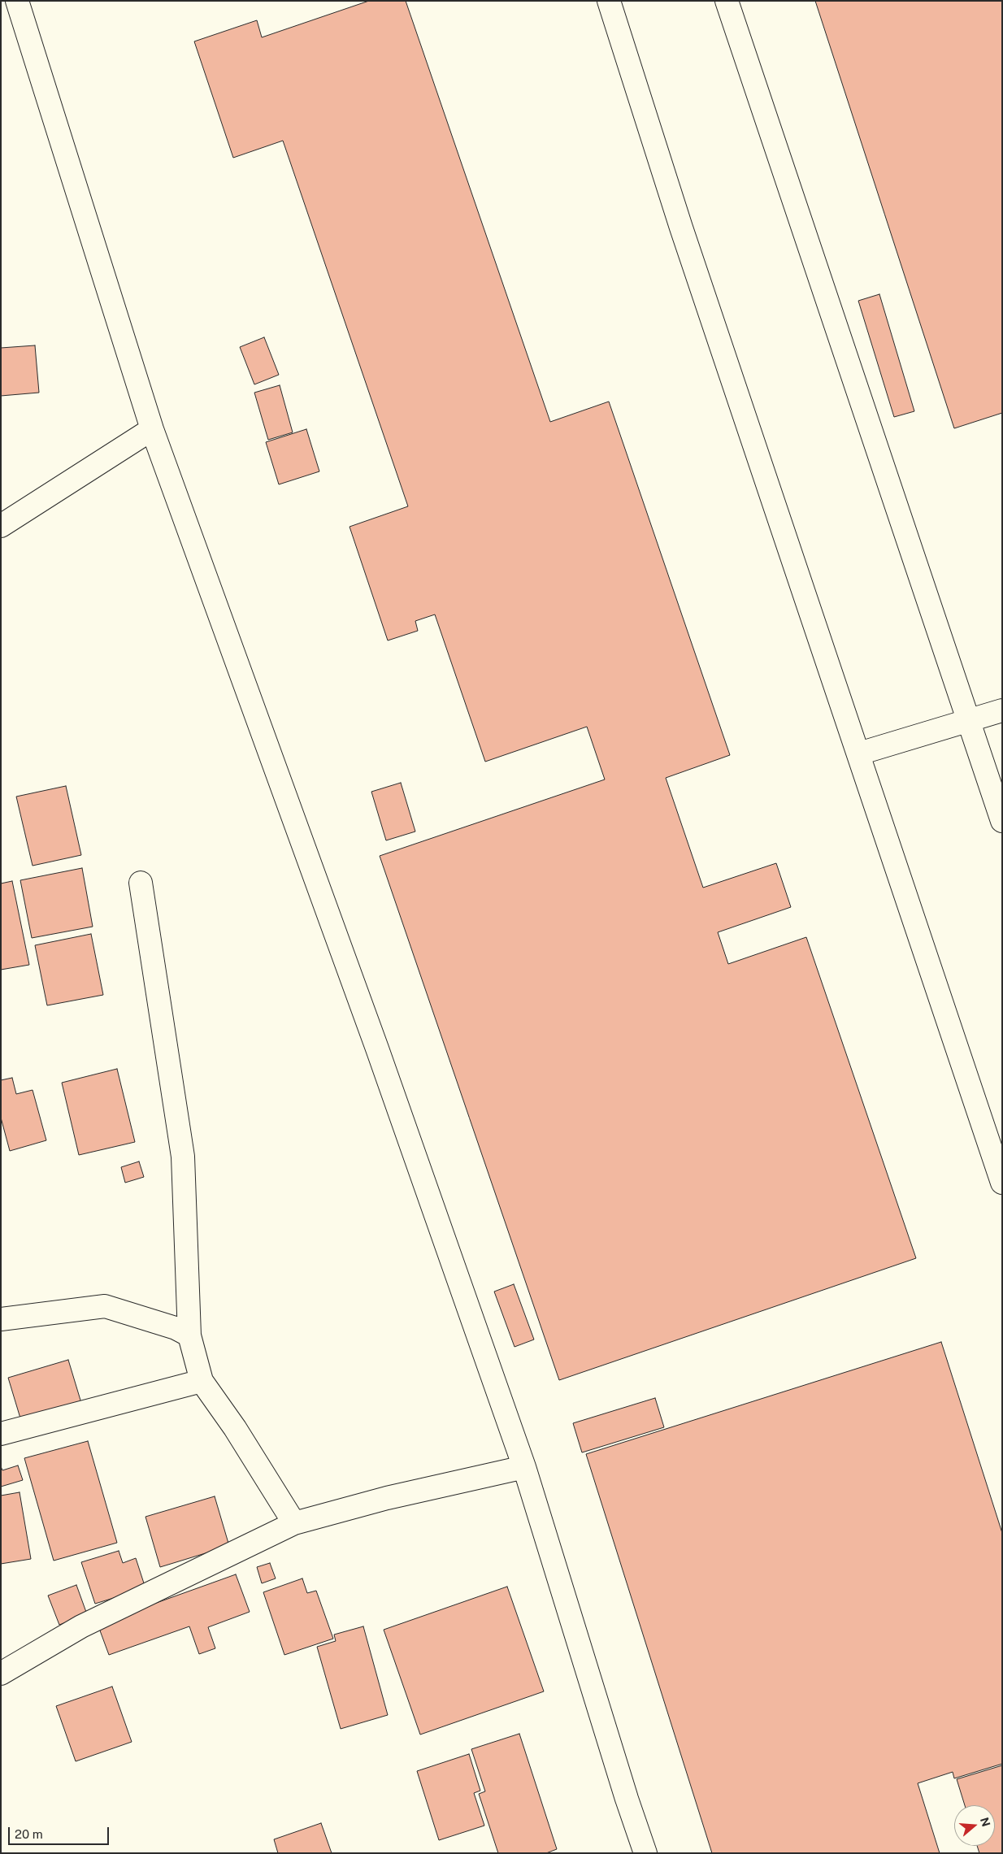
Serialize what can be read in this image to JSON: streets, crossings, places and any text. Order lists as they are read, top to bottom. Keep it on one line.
{"scale_bar":"20 m","north":"right"}
